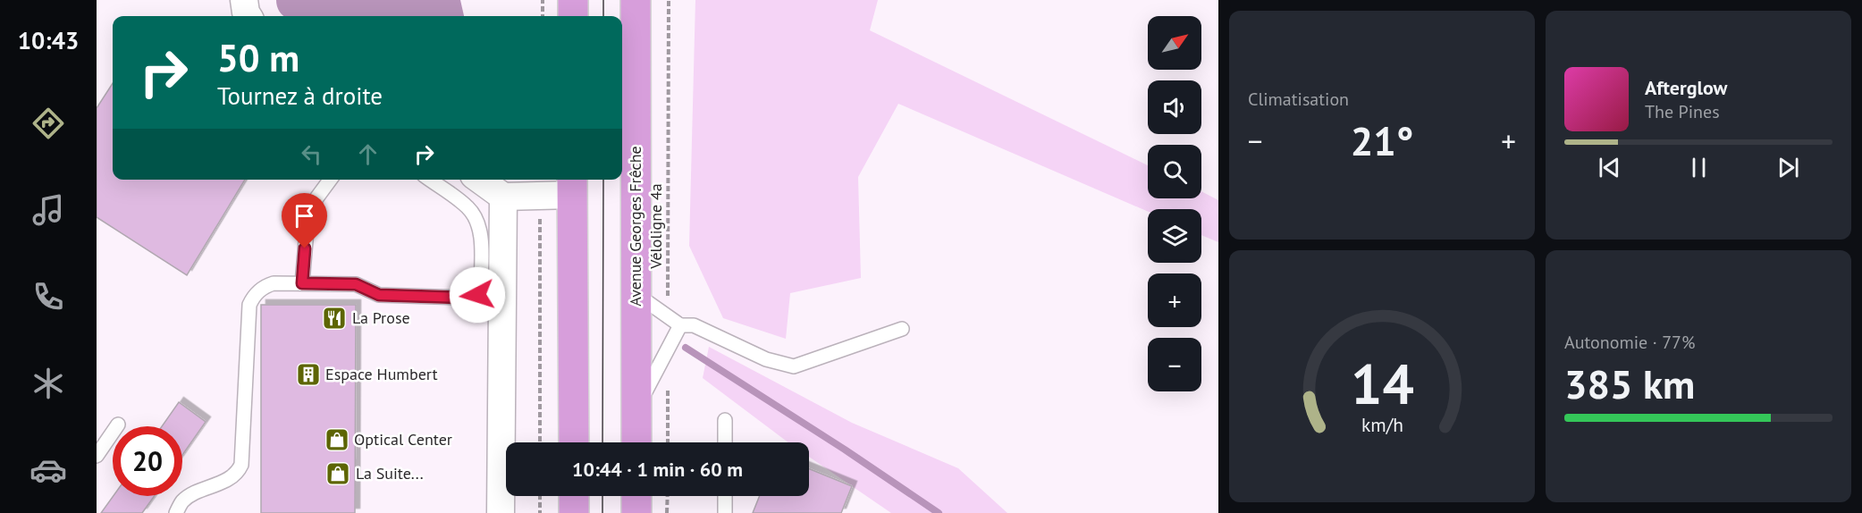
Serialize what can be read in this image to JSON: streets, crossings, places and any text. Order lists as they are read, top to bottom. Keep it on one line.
{"streets":{"main road":["Avenue Georges Frêche"],"path":["Véloligne 4a"]},"places":{"restaurant":["La Prose"],"building":["Espace Humbert"],"shop":["Optical Center","La Suite..."]},"north":"top right","page":{"tabs":"10:43","tile":["Climatisation",["Autonomie · 77%","385 km"]],"map_buttons":["+","−"],"turn":["50 m","Tournez à droite"],"song":["Afterglow","The Pines"],"heat":["−","21°","+"],"limit":"20","trip":"10:44 · 1 min · 60 m","gauge":["14","km/h"]}}
